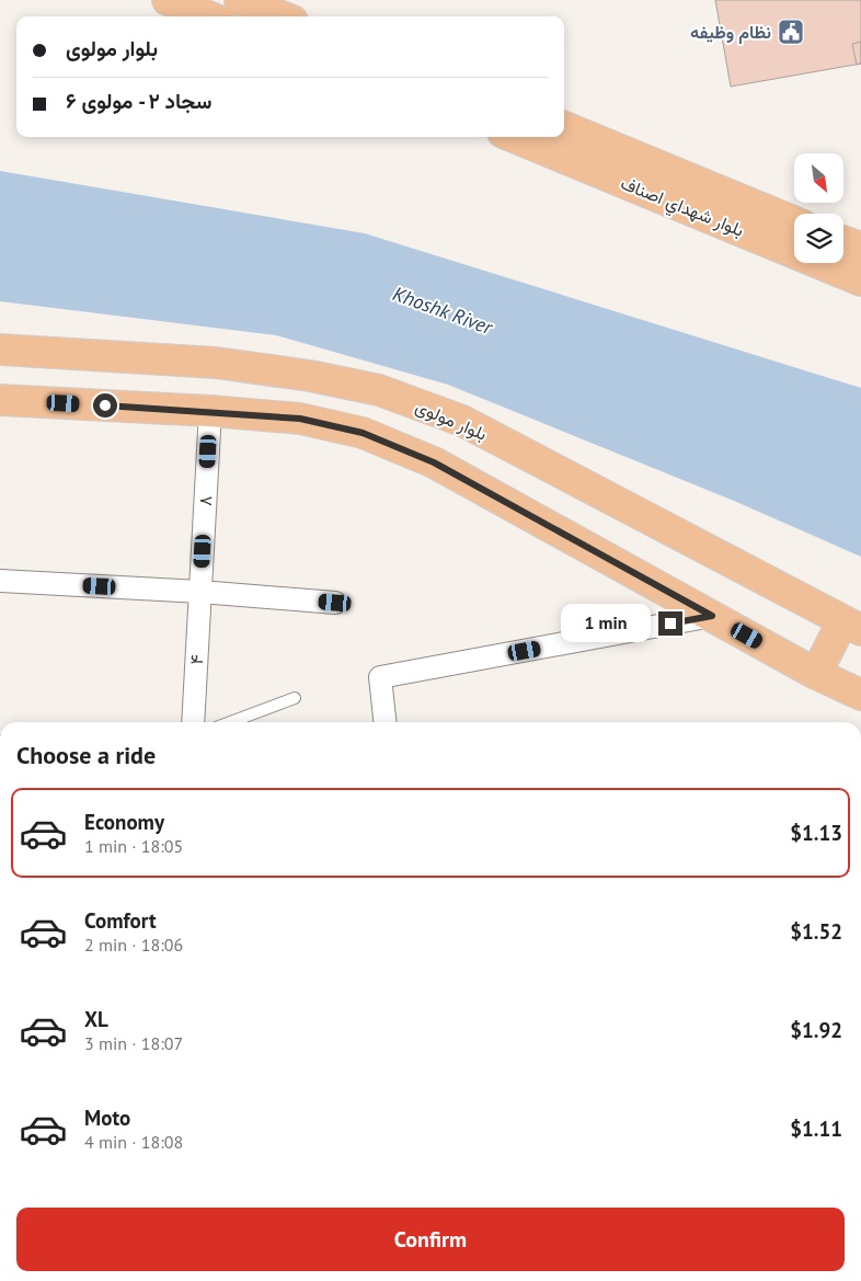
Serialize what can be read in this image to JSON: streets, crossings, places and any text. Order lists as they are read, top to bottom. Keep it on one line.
{"streets":{"main road":["بلوار شهداي اصناف","بلوار مولوی"],"street":["۸","۴"]},"crossings":[["۸","۴"]],"water":["Khoshk River"],"places":{"public building":["نظام وظیفه"]},"north":"bottom right","page":{"banner":["بلوار مولوی","سجاد ۲ - مولوی ۶"],"bubble":"1 min","heading":"Choose a ride","list":[{"name":"Economy","note":"1 min · 18:05","value":"$1.13"},{"name":"Comfort","note":"2 min · 18:06","value":"$1.52"},{"name":"XL","note":"3 min · 18:07","value":"$1.92"},{"name":"Moto","note":"4 min · 18:08","value":"$1.11"}],"buttons":"Confirm"}}
